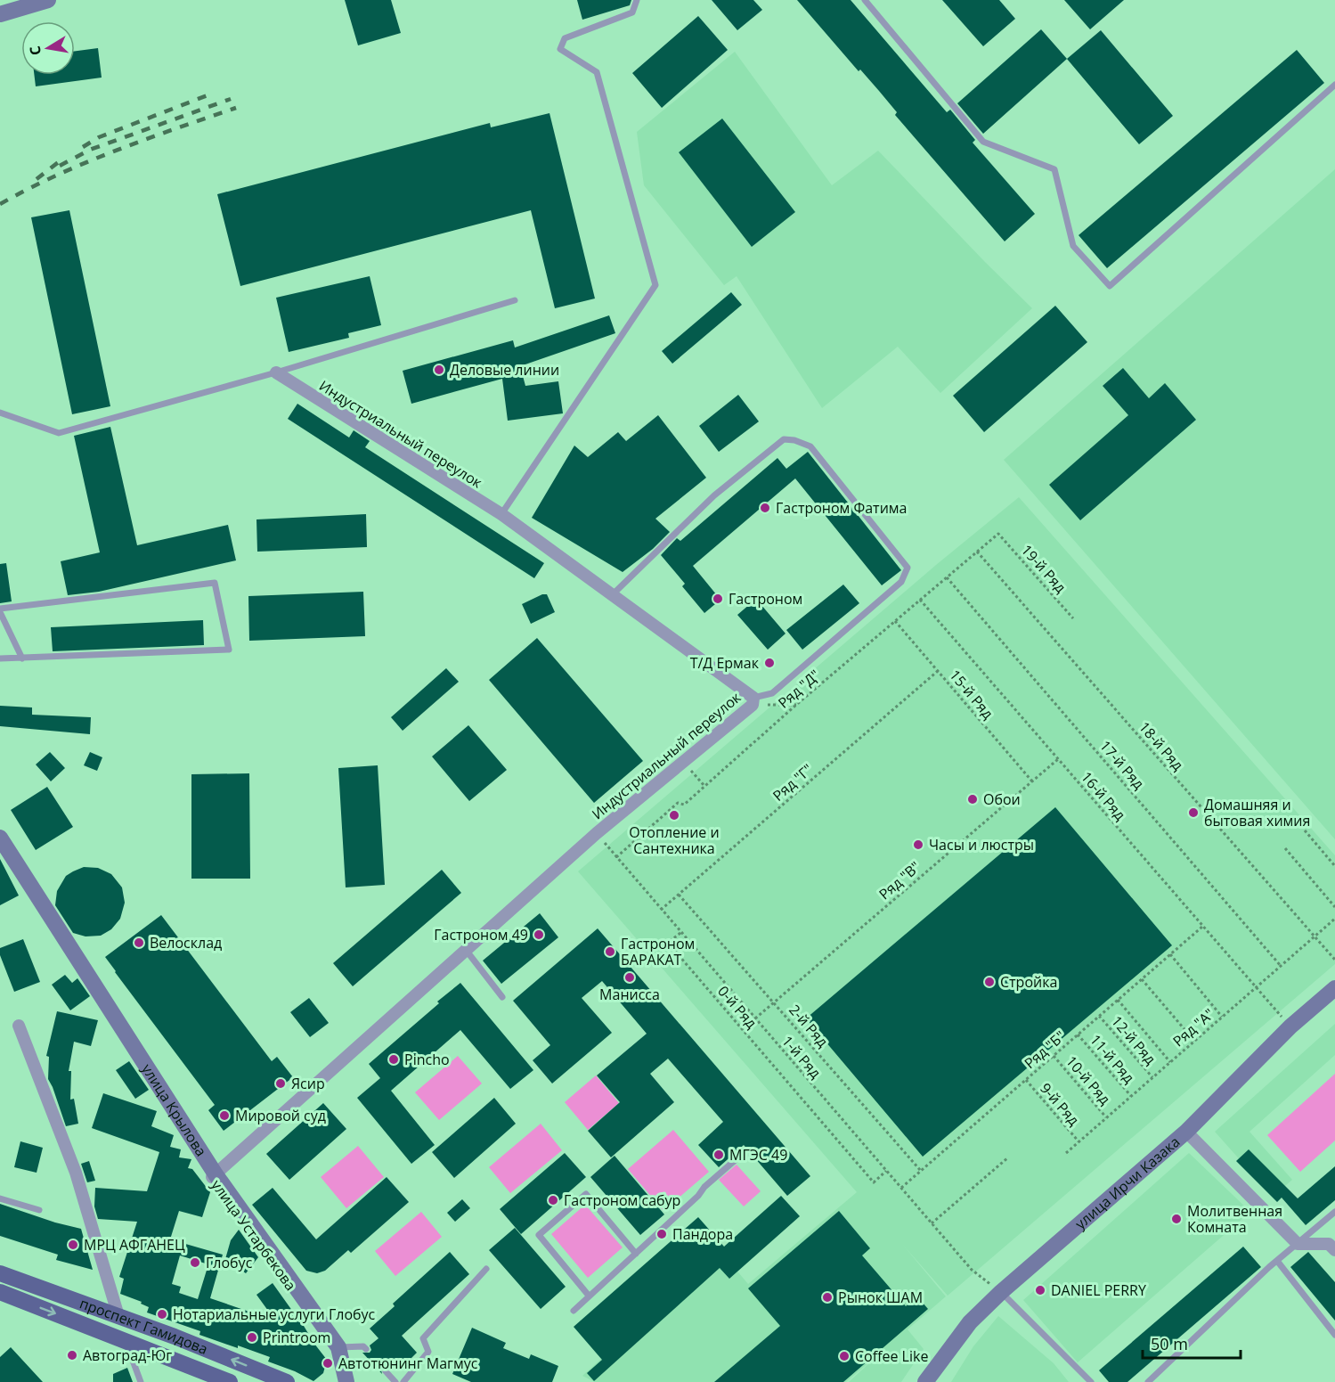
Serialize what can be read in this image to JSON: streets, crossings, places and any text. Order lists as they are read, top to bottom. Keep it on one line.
{"streets":{"main road":["улица Крылова","улица Ирчи Казака","улица Устарбекова","проспект Гамидова"],"street":["Индустриальный переулок"],"path":["19-й Ряд","Ряд \"Д\"","15-й Ряд","18-й Ряд","17-й Ряд","Ряд \"Г\"","16-й Ряд","Ряд \"В\"","0-й Ряд","2-й Ряд","Ряд \"А\"","12-й Ряд","Ряд \"Б\"","1-й Ряд","11-й Ряд","10-й Ряд","9-й Ряд"]},"crossings":[["Индустриальный переулок","1-й Ряд"],["Индустриальный переулок","улица Крылова"],["Индустриальный переулок","улица Устарбекова"],["19-й Ряд","Ряд \"Д\""],["Ряд \"Д\"","15-й Ряд"],["Ряд \"Д\"","18-й Ряд"],["Ряд \"Д\"","17-й Ряд"],["Ряд \"Д\"","16-й Ряд"],["Ряд \"Д\"","1-й Ряд"],["15-й Ряд","Ряд \"Г\""],["15-й Ряд","Ряд \"В\""],["18-й Ряд","Ряд \"А\""],["17-й Ряд","Ряд \"А\""],["Ряд \"Г\"","2-й Ряд"],["Ряд \"Г\"","1-й Ряд"],["16-й Ряд","Ряд \"В\""],["16-й Ряд","Ряд \"А\""],["16-й Ряд","Ряд \"Б\""],["Ряд \"В\"","2-й Ряд"],["Ряд \"В\"","1-й Ряд"],["0-й Ряд","1-й Ряд"],["2-й Ряд","Ряд \"Б\""],["Ряд \"А\"","12-й Ряд"],["Ряд \"А\"","11-й Ряд"],["Ряд \"А\"","10-й Ряд"],["Ряд \"А\"","9-й Ряд"],["12-й Ряд","Ряд \"Б\""],["Ряд \"Б\"","1-й Ряд"],["Ряд \"Б\"","11-й Ряд"],["Ряд \"Б\"","10-й Ряд"],["Ряд \"Б\"","9-й Ряд"],["1-й Ряд","улица Ирчи Казака"],["улица Крылова","улица Устарбекова"]],"places":["Деловые линии","Гастроном Фатима","Гастроном","Т/Д Ермак","Обои","Домашняя и бытовая химия","Отопление и Сантехника","Часы и люстры","Гастроном 49","Велосклад","Гастроном БАРАКАТ","Манисса","Стройка","Pincho","Ясир","Мировой суд","МГЭС 49","Гастроном сабур","Молитвенная Комната","Пандора","МРЦ АФГАНЕЦ","Глобус","DANIEL PERRY","Рынок ШАМ","Нотариальные услуги Глобус","Printroom","Автоград-Юг","Coffee Like","Автотюнинг Магмус"],"scale_bar":"50 m","north":"left"}
